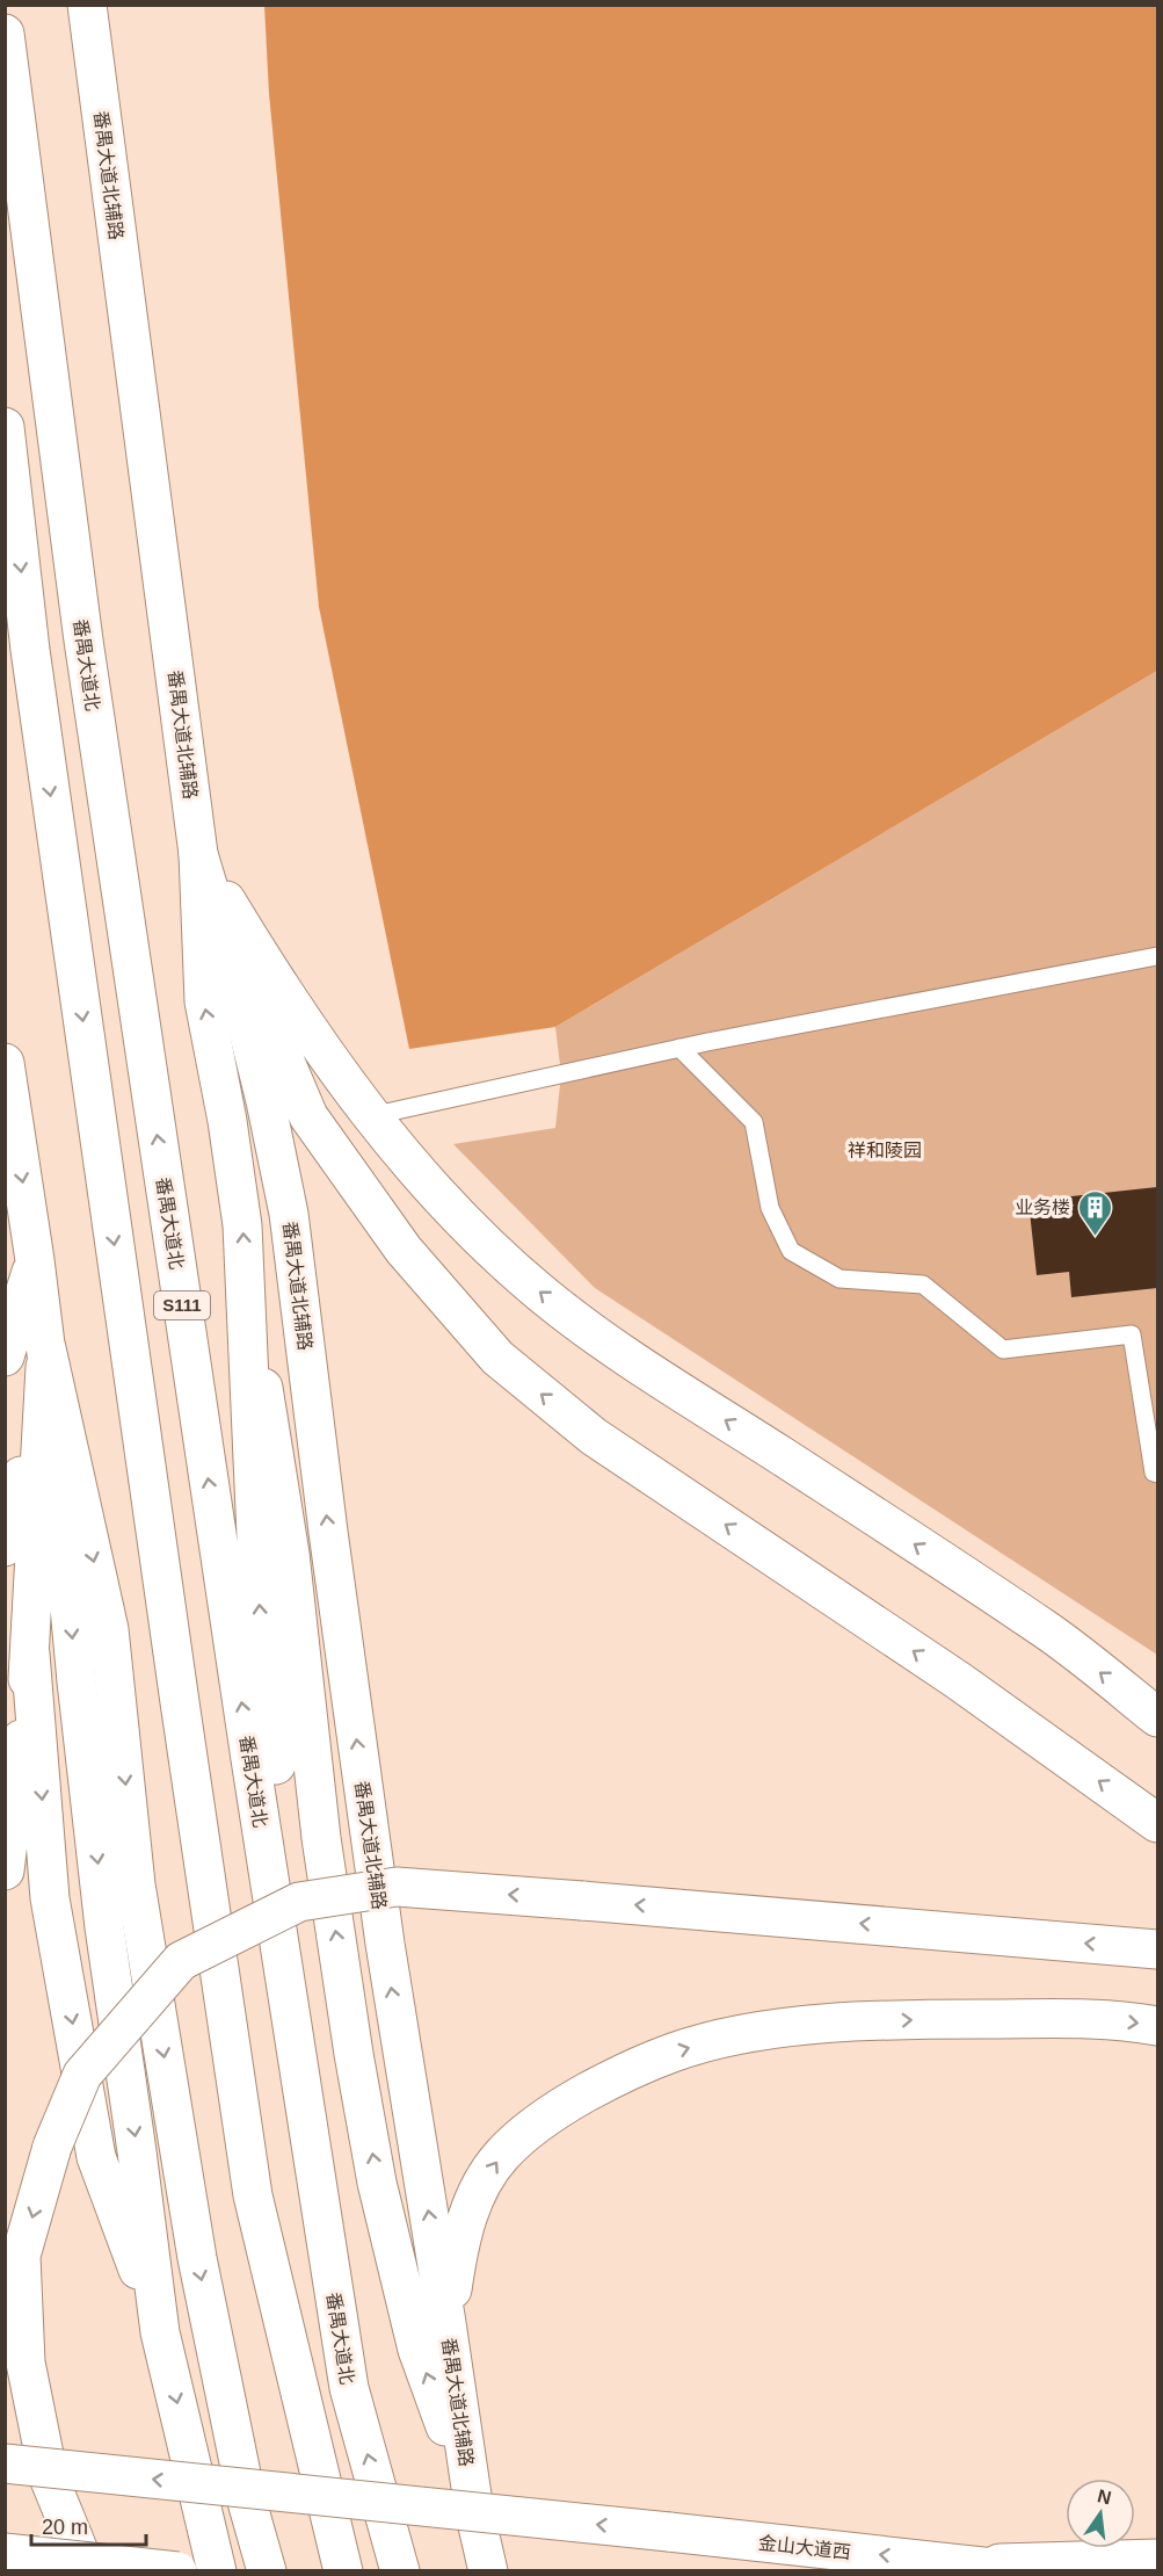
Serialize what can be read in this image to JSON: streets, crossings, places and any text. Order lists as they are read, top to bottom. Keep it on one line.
{"streets":{"main road":["番禺大道北辅路","番禺大道北","S111","金山大道西"]},"one_way":["金山大道西"],"parks":["祥和陵园"],"places":{"building":["业务楼"]},"scale_bar":"20 m","north":"top"}
